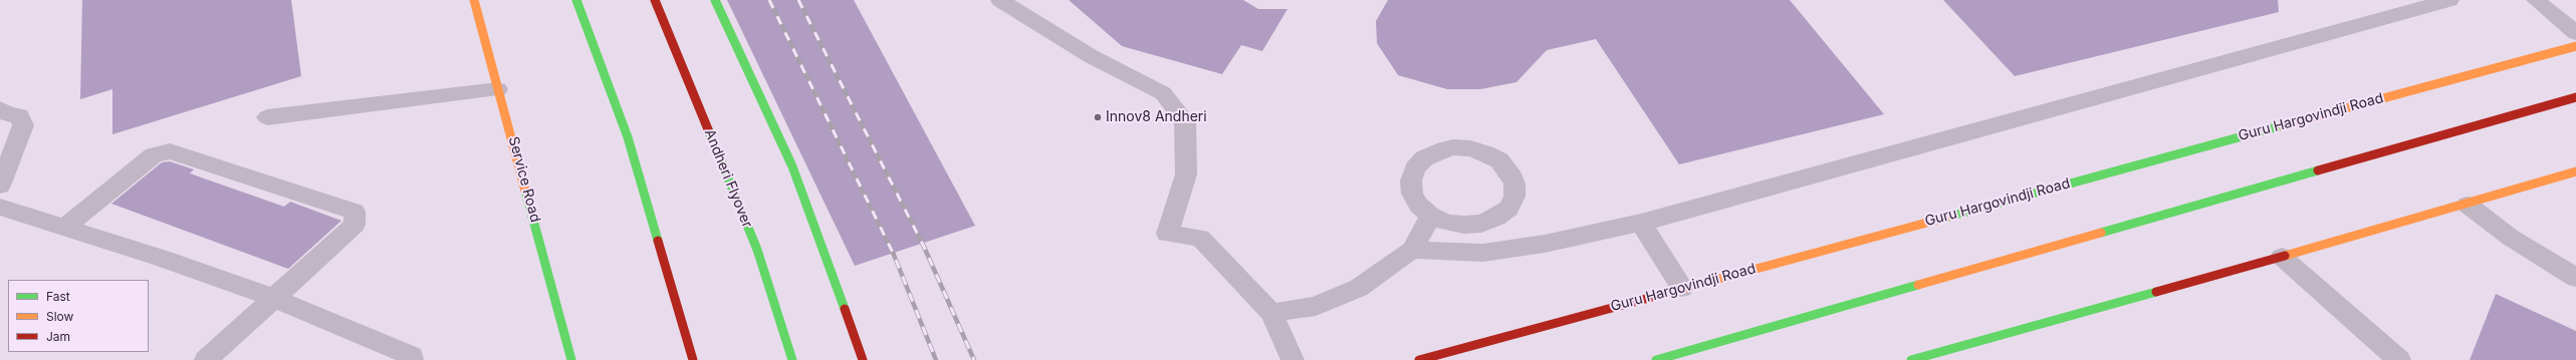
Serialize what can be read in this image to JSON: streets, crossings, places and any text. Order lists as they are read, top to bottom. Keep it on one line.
{"streets":{"main road":["Guru Hargovindji Road","Andheri Flyover","Service Road"]},"places":["Innov8 Andheri"],"legend":["Fast","Slow","Jam"]}
